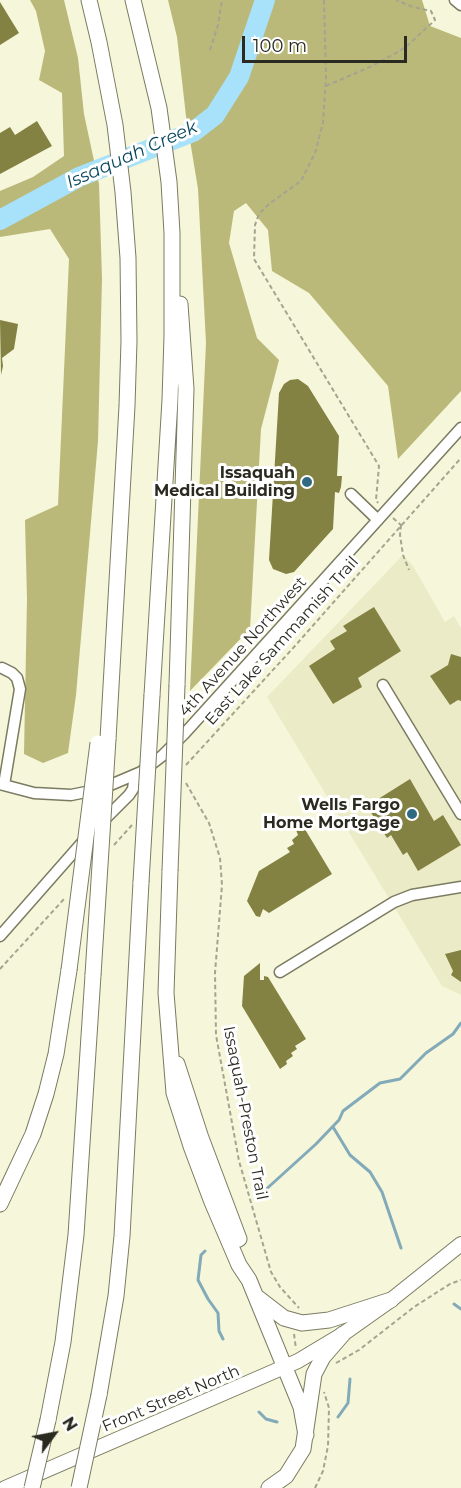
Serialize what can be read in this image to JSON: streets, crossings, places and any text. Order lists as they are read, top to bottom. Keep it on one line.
{"streets":{"main road":["Front Street North"],"street":["4th Avenue Northwest"],"path":["East Lake Sammamish Trail","Issaquah-Preston Trail"]},"water":["Issaquah Creek"],"places":["Issaquah Medical Building","Wells Fargo Home Mortgage"],"scale_bar":"100 m","north":"top right"}
